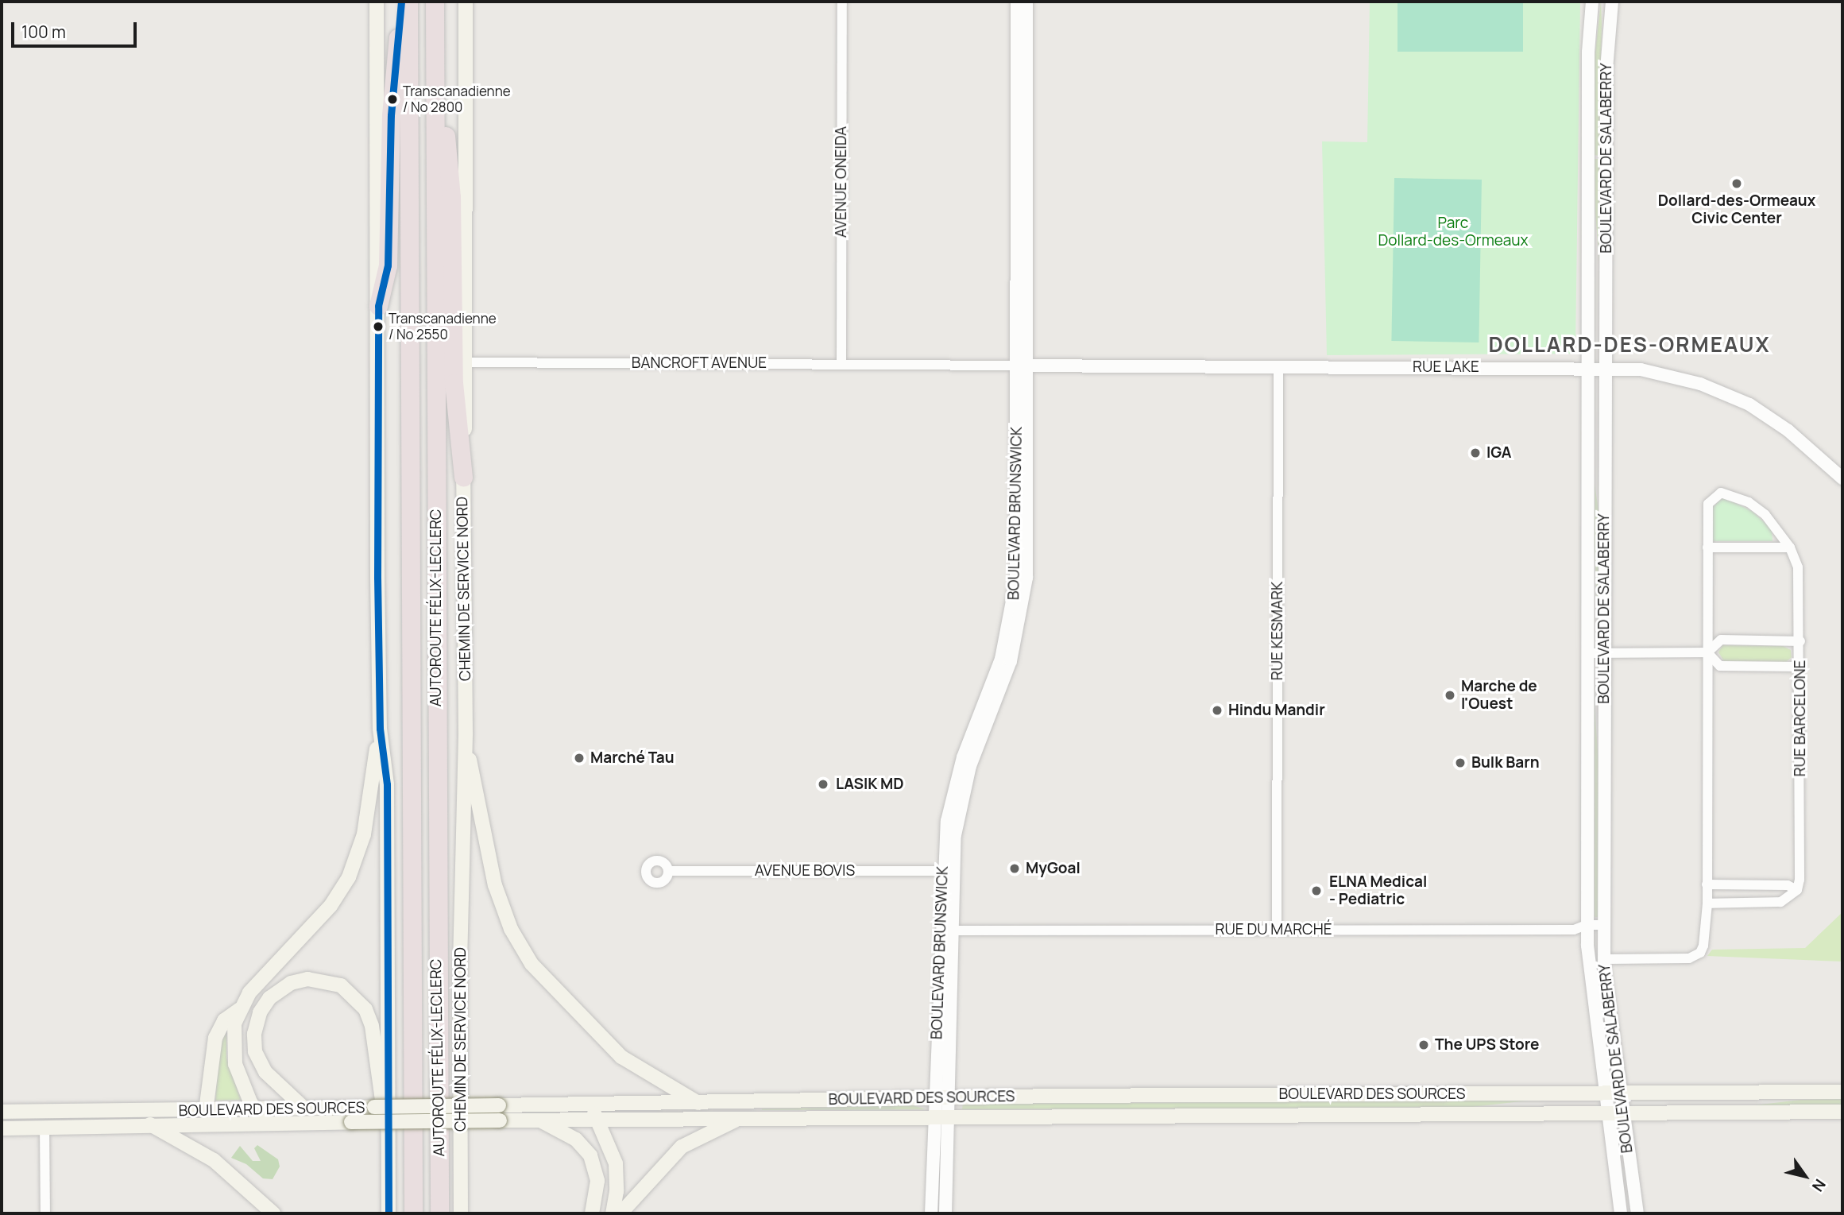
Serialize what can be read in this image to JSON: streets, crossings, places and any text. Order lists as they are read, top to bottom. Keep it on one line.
{"streets":{"highway":["AUTOROUTE FÉLIX-LECLERC"],"main road":["CHEMIN DE SERVICE NORD","BOULEVARD DES SOURCES"],"street":["BOULEVARD DE SALABERRY","AVENUE ONEIDA","BANCROFT AVENUE","RUE LAKE","BOULEVARD BRUNSWICK","RUE KESMARK","RUE BARCELONE","AVENUE BOVIS","RUE DU MARCHÉ"]},"crossings":[["BOULEVARD DE SALABERRY","RUE LAKE"],["BOULEVARD DE SALABERRY","RUE BARCELONE"],["BOULEVARD DE SALABERRY","RUE DU MARCHÉ"],["BOULEVARD DE SALABERRY","BOULEVARD DES SOURCES"],["AVENUE ONEIDA","BANCROFT AVENUE"],["BANCROFT AVENUE","RUE LAKE"],["BANCROFT AVENUE","BOULEVARD BRUNSWICK"],["BANCROFT AVENUE","CHEMIN DE SERVICE NORD"],["RUE LAKE","BOULEVARD BRUNSWICK"],["RUE LAKE","RUE KESMARK"],["BOULEVARD BRUNSWICK","AVENUE BOVIS"],["BOULEVARD BRUNSWICK","RUE DU MARCHÉ"],["BOULEVARD BRUNSWICK","BOULEVARD DES SOURCES"],["RUE KESMARK","RUE DU MARCHÉ"]],"districts":["DOLLARD-DES-ORMEAUX"],"parks":["Parc Dollard-des-Ormeaux"],"places":["Transcanadienne / No 2800","Dollard-des-Ormeaux Civic Center","Transcanadienne / No 2550","IGA","Marche de l'Ouest","Hindu Mandir","Marché Tau","Bulk Barn","LASIK MD","MyGoal","ELNA Medical - Pediatric","The UPS Store"],"scale_bar":"100 m","north":"bottom right"}
